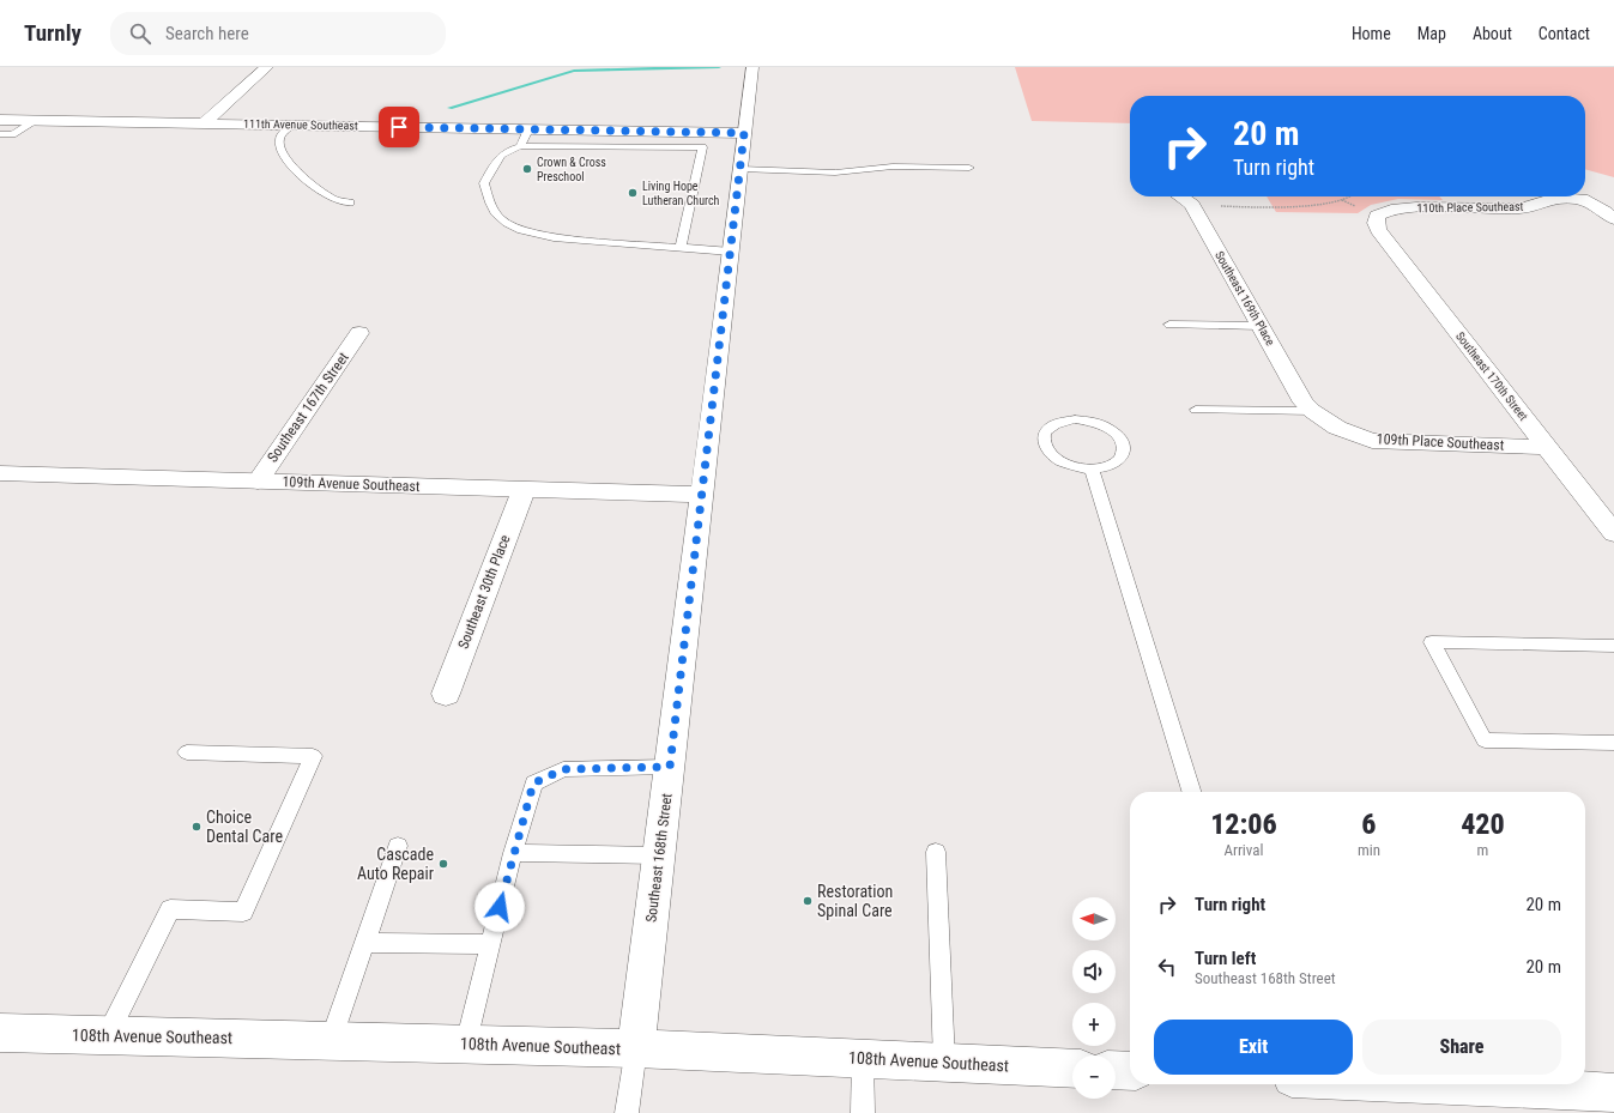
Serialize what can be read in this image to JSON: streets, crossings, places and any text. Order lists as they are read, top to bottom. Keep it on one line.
{"streets":{"street":["111th Avenue Southeast","110th Place Southeast","Southeast 169th Place","Southeast 170th Street","Southeast 167th Street","109th Place Southeast","109th Avenue Southeast","Southeast 30th Place","Southeast 168th Street","108th Avenue Southeast"]},"crossings":[["111th Avenue Southeast","Southeast 168th Street"],["110th Place Southeast","Southeast 170th Street"],["Southeast 169th Place","109th Place Southeast"],["Southeast 170th Street","109th Place Southeast"],["Southeast 167th Street","109th Avenue Southeast"],["109th Avenue Southeast","Southeast 30th Place"],["109th Avenue Southeast","Southeast 168th Street"],["Southeast 168th Street","108th Avenue Southeast"]],"places":["Crown & Cross Preschool","Living Hope Lutheran Church","Choice Dental Care","Cascade Auto Repair","Restoration Spinal Care"],"north":"left","page":{"header":"Turnly","search":"Search here","nav":["Home","Map","About","Contact"],"turn":["20 m","Turn right"],"eta":["12:06","Arrival","6","min","420","m"],"list":[{"name":"Turn right","value":"20 m"},{"name":"Turn left","note":"Southeast 168th Street","value":"20 m"}],"map_buttons":["+","−"],"buttons":["Exit","Share"]}}
